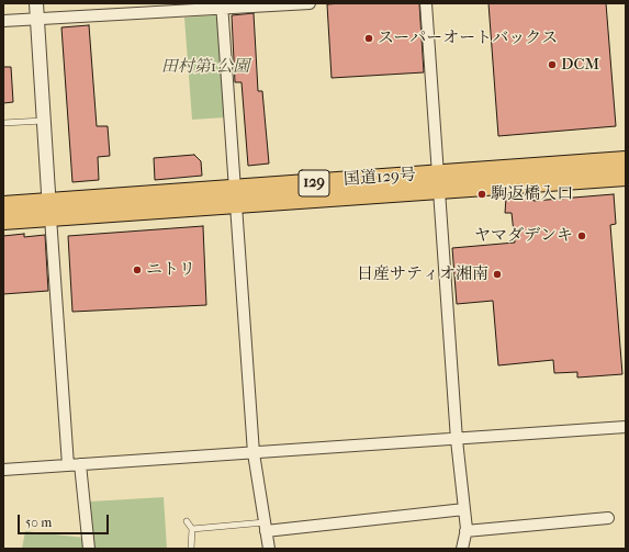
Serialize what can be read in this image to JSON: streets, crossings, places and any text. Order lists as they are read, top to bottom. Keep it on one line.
{"streets":{"highway":["国道129号","129"]},"parks":["田村第1公園"],"places":["スーパーオートバックス","DCM","駒返橋入口","ヤマダデンキ","ニトリ","日産サティオ湘南"],"scale_bar":"50 m"}
